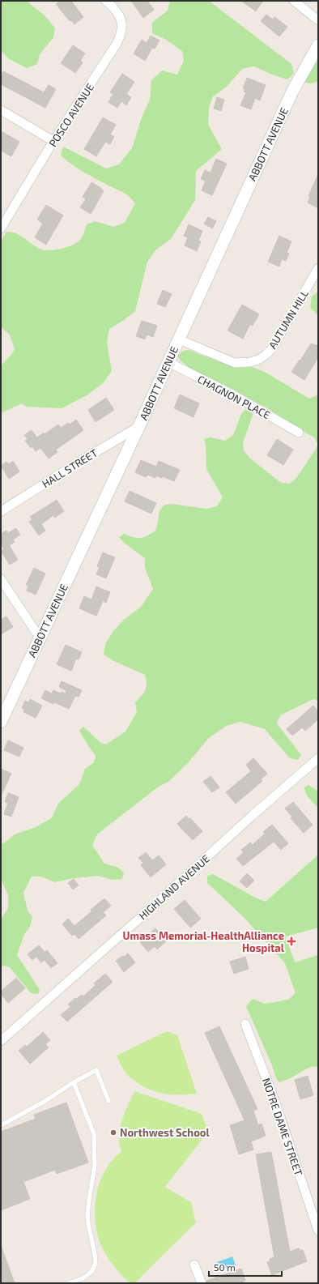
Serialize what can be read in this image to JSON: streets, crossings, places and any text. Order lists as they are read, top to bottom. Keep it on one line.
{"streets":{"street":["POSCO AVENUE","ABBOTT AVENUE","AUTUMN HILL","CHAGNON PLACE","HALL STREET","HIGHLAND AVENUE","NOTRE DAME STREET"]},"crossings":[["ABBOTT AVENUE","AUTUMN HILL"],["ABBOTT AVENUE","CHAGNON PLACE"],["ABBOTT AVENUE","HALL STREET"]],"places":{"health":["Umass Memorial-HealthAlliance Hospital"],"other":["Northwest School"]},"scale_bar":"50 m"}
